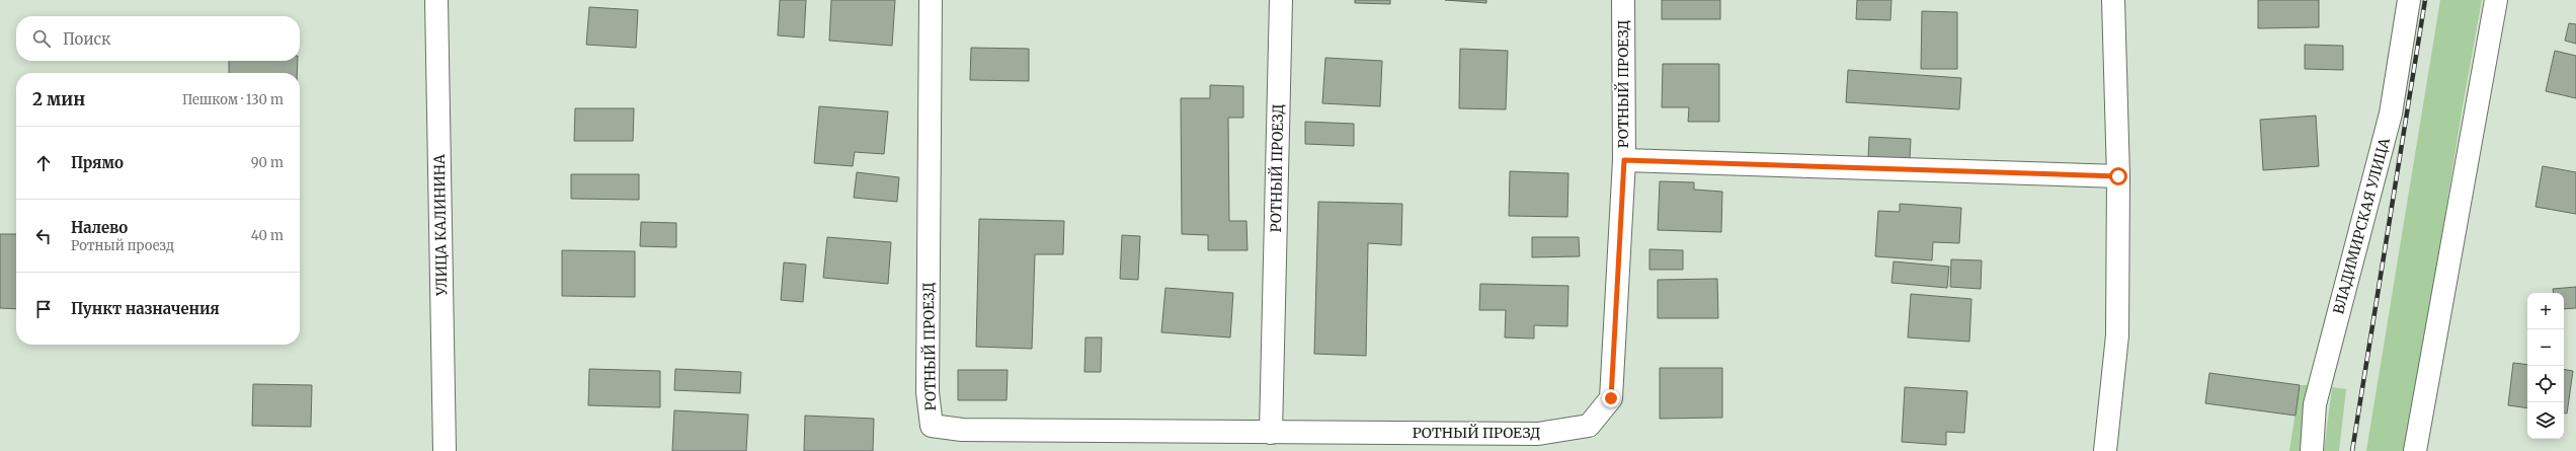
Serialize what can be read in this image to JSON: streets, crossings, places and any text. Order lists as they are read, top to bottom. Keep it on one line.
{"streets":{"street":["РОТНЫЙ ПРОЕЗД","УЛИЦА КАЛИНИНА","ВЛАДИМИРСКАЯ УЛИЦА"]},"page":{"search":"Поиск","heading":["2 мин","Пешком · 130 m"],"list":[["Прямо","90 m"],["Налево","Ротный проезд","40 m"],"Пункт назначения"],"map_buttons":["+","−"]}}
